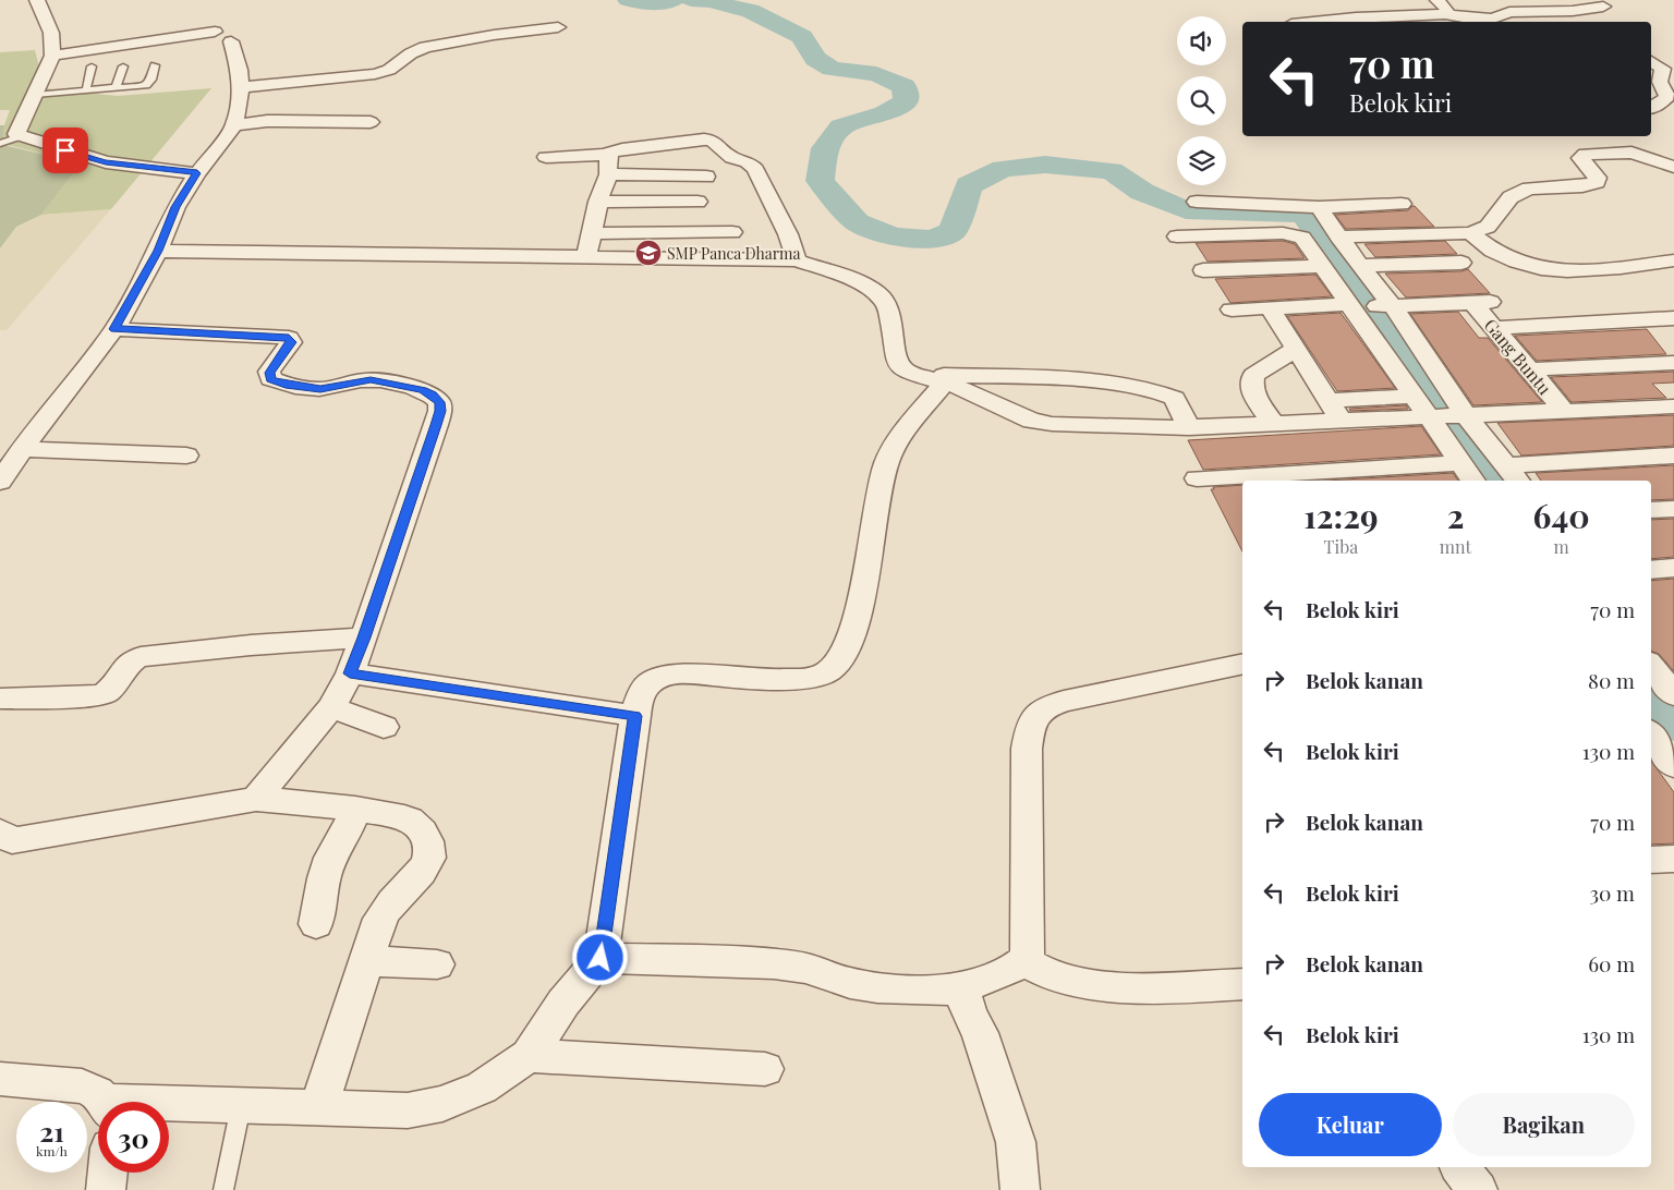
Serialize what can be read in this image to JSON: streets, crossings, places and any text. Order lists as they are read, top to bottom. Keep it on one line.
{"streets":{"street":["Gang Buntu"]},"places":{"school or university":["SMP Panca Dharma"]},"page":{"turn":["70 m","Belok kiri"],"eta":["12:29","Tiba","2","mnt","640","m"],"list":[{"name":"Belok kiri","value":"70 m"},{"name":"Belok kanan","value":"80 m"},{"name":"Belok kiri","value":"130 m"},{"name":"Belok kanan","value":"70 m"},{"name":"Belok kiri","value":"30 m"},{"name":"Belok kanan","value":"60 m"},{"name":"Belok kiri","value":"130 m"}],"buttons":["Keluar","Bagikan"],"speed":"21 km/h","limit":"30"}}
